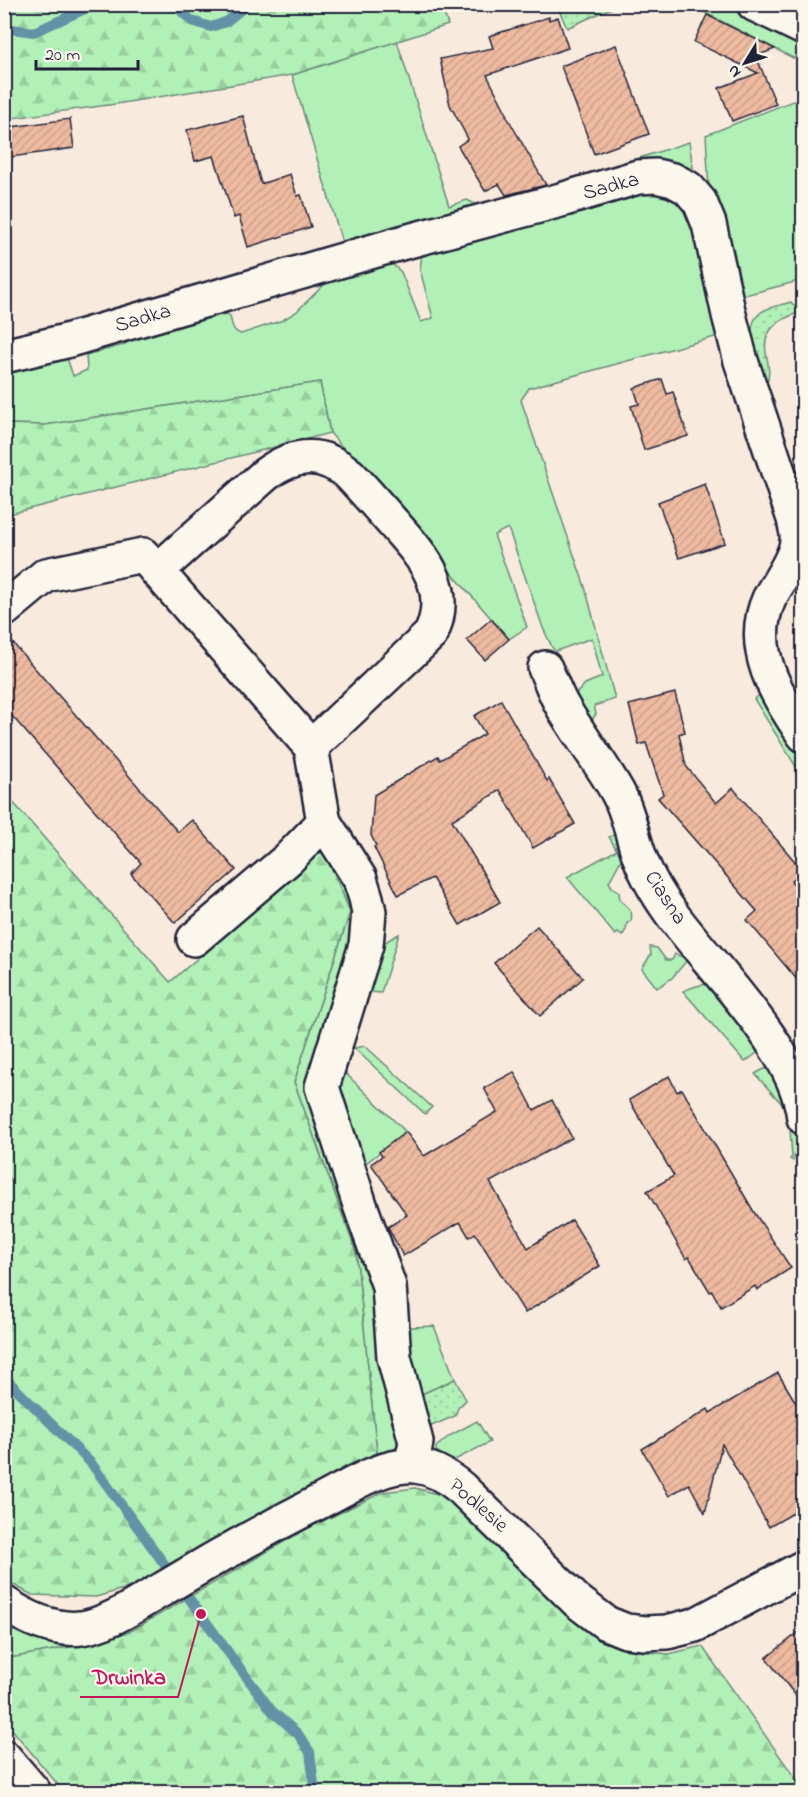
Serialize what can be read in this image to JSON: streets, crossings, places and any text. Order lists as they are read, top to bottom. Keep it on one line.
{"streets":{"street":["Sadka","Ciasna","Podlesie"]},"places":["Drwinka"],"scale_bar":"20 m","north":"bottom left"}
